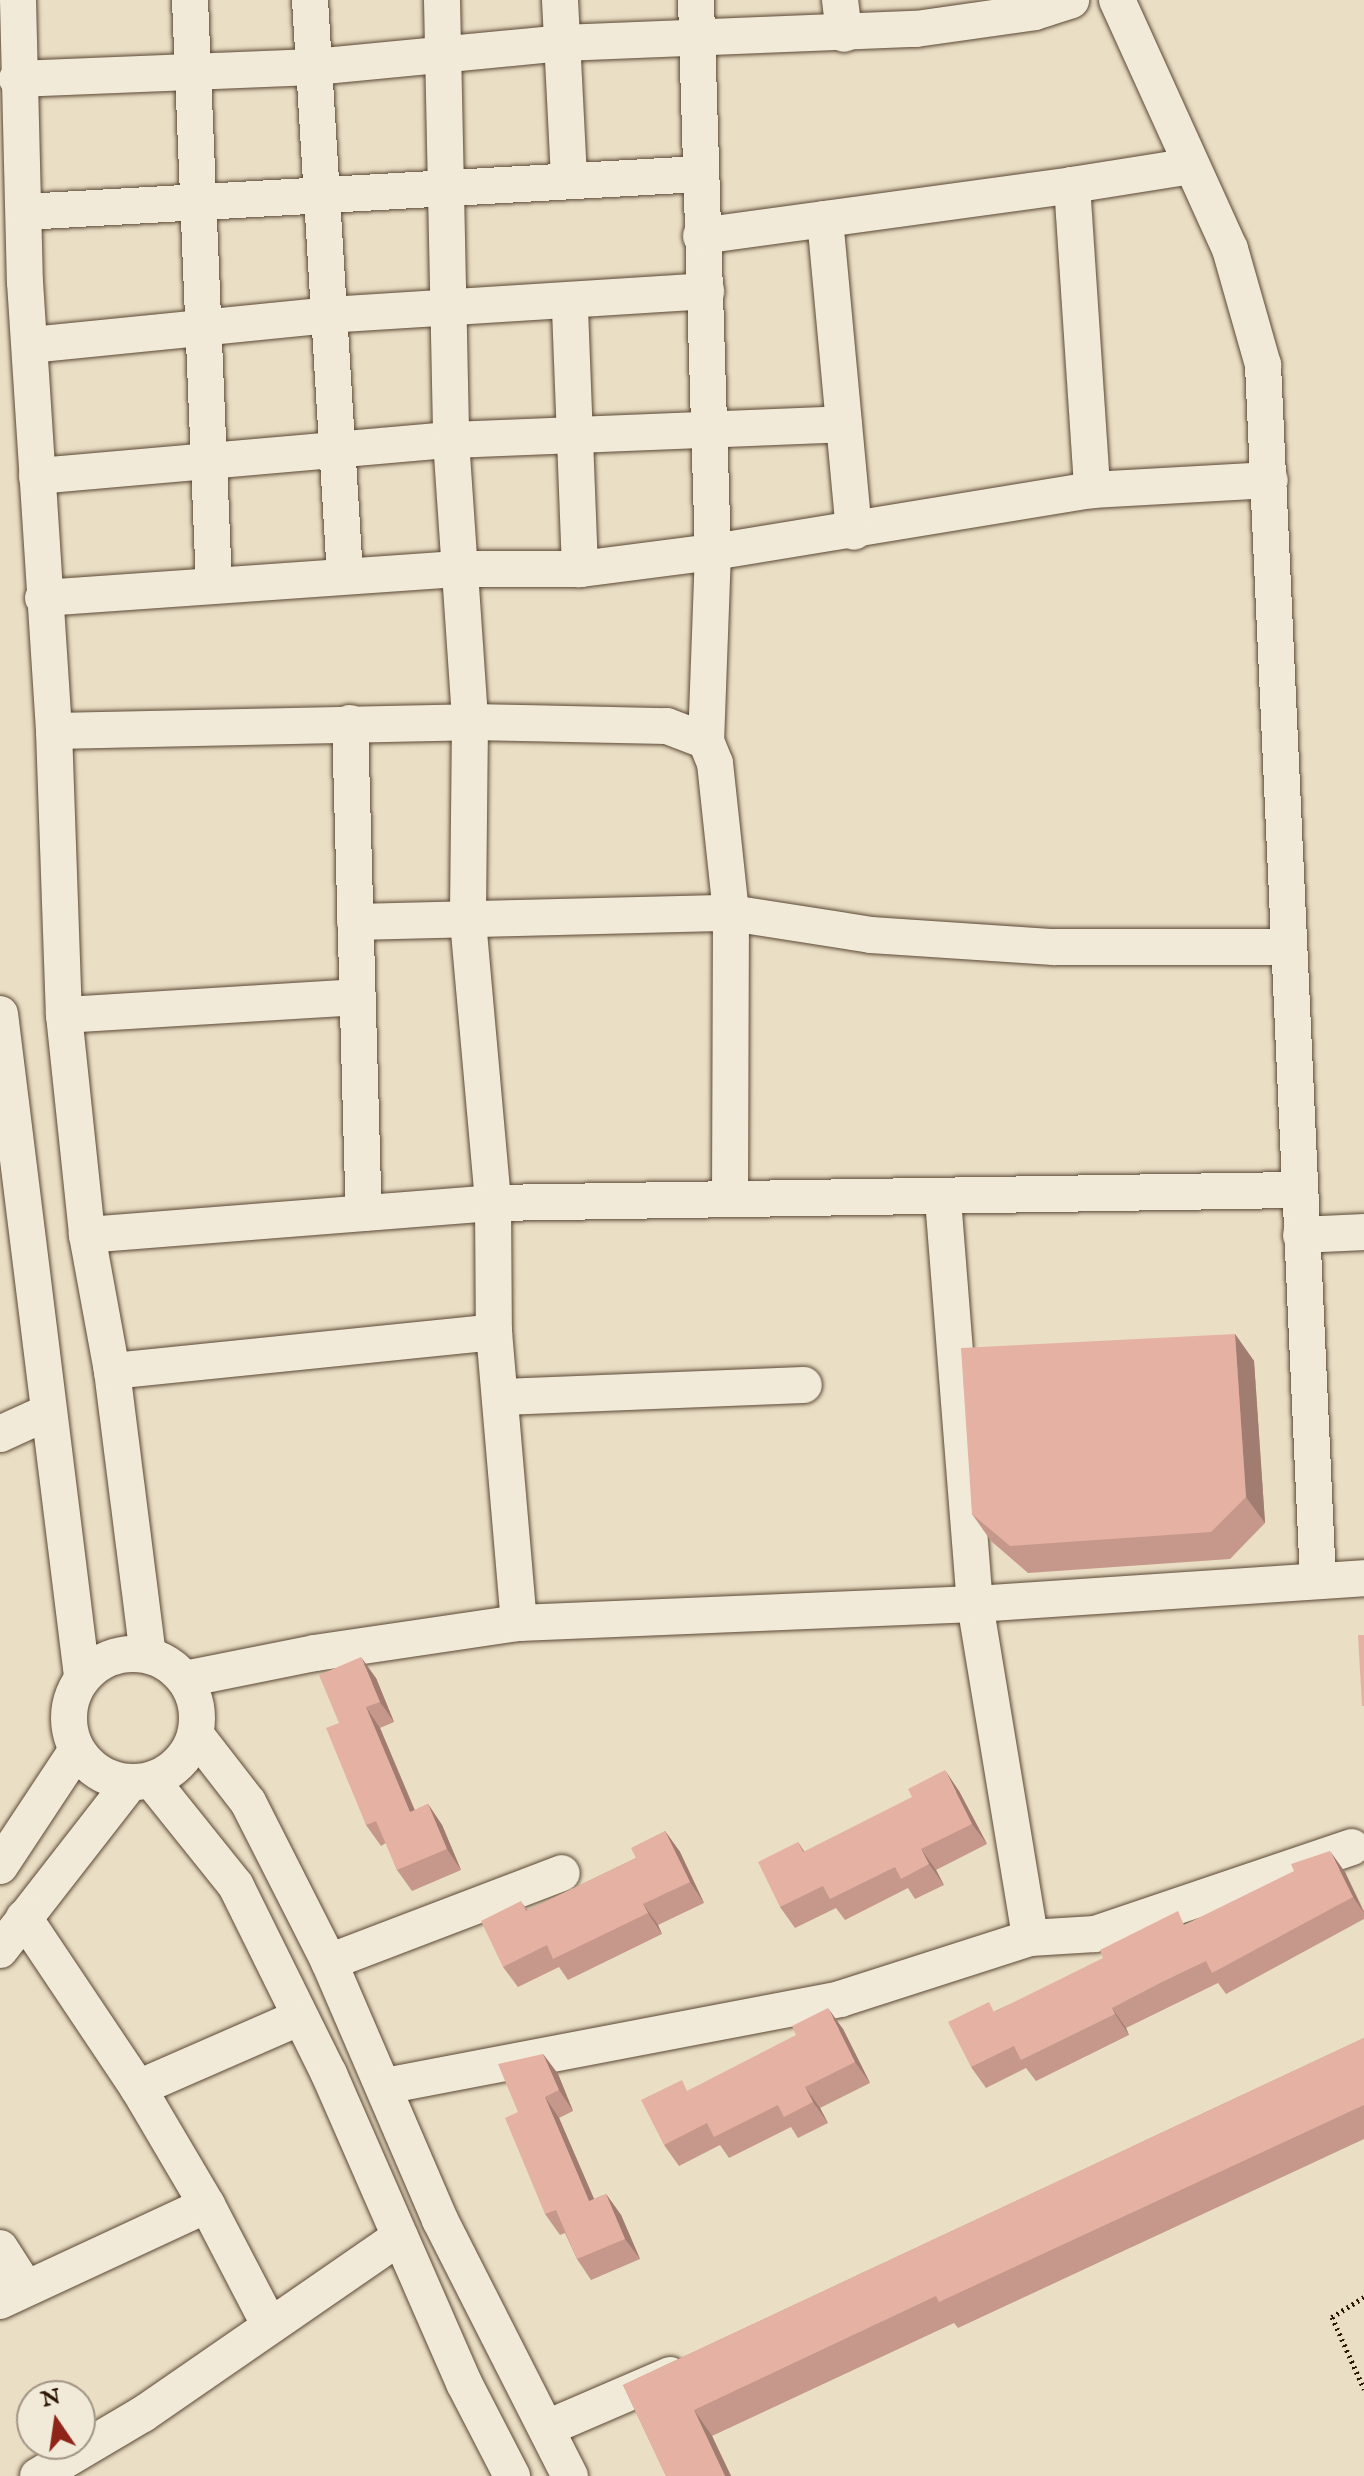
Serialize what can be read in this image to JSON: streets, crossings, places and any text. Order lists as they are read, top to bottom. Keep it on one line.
{"north":"top"}
